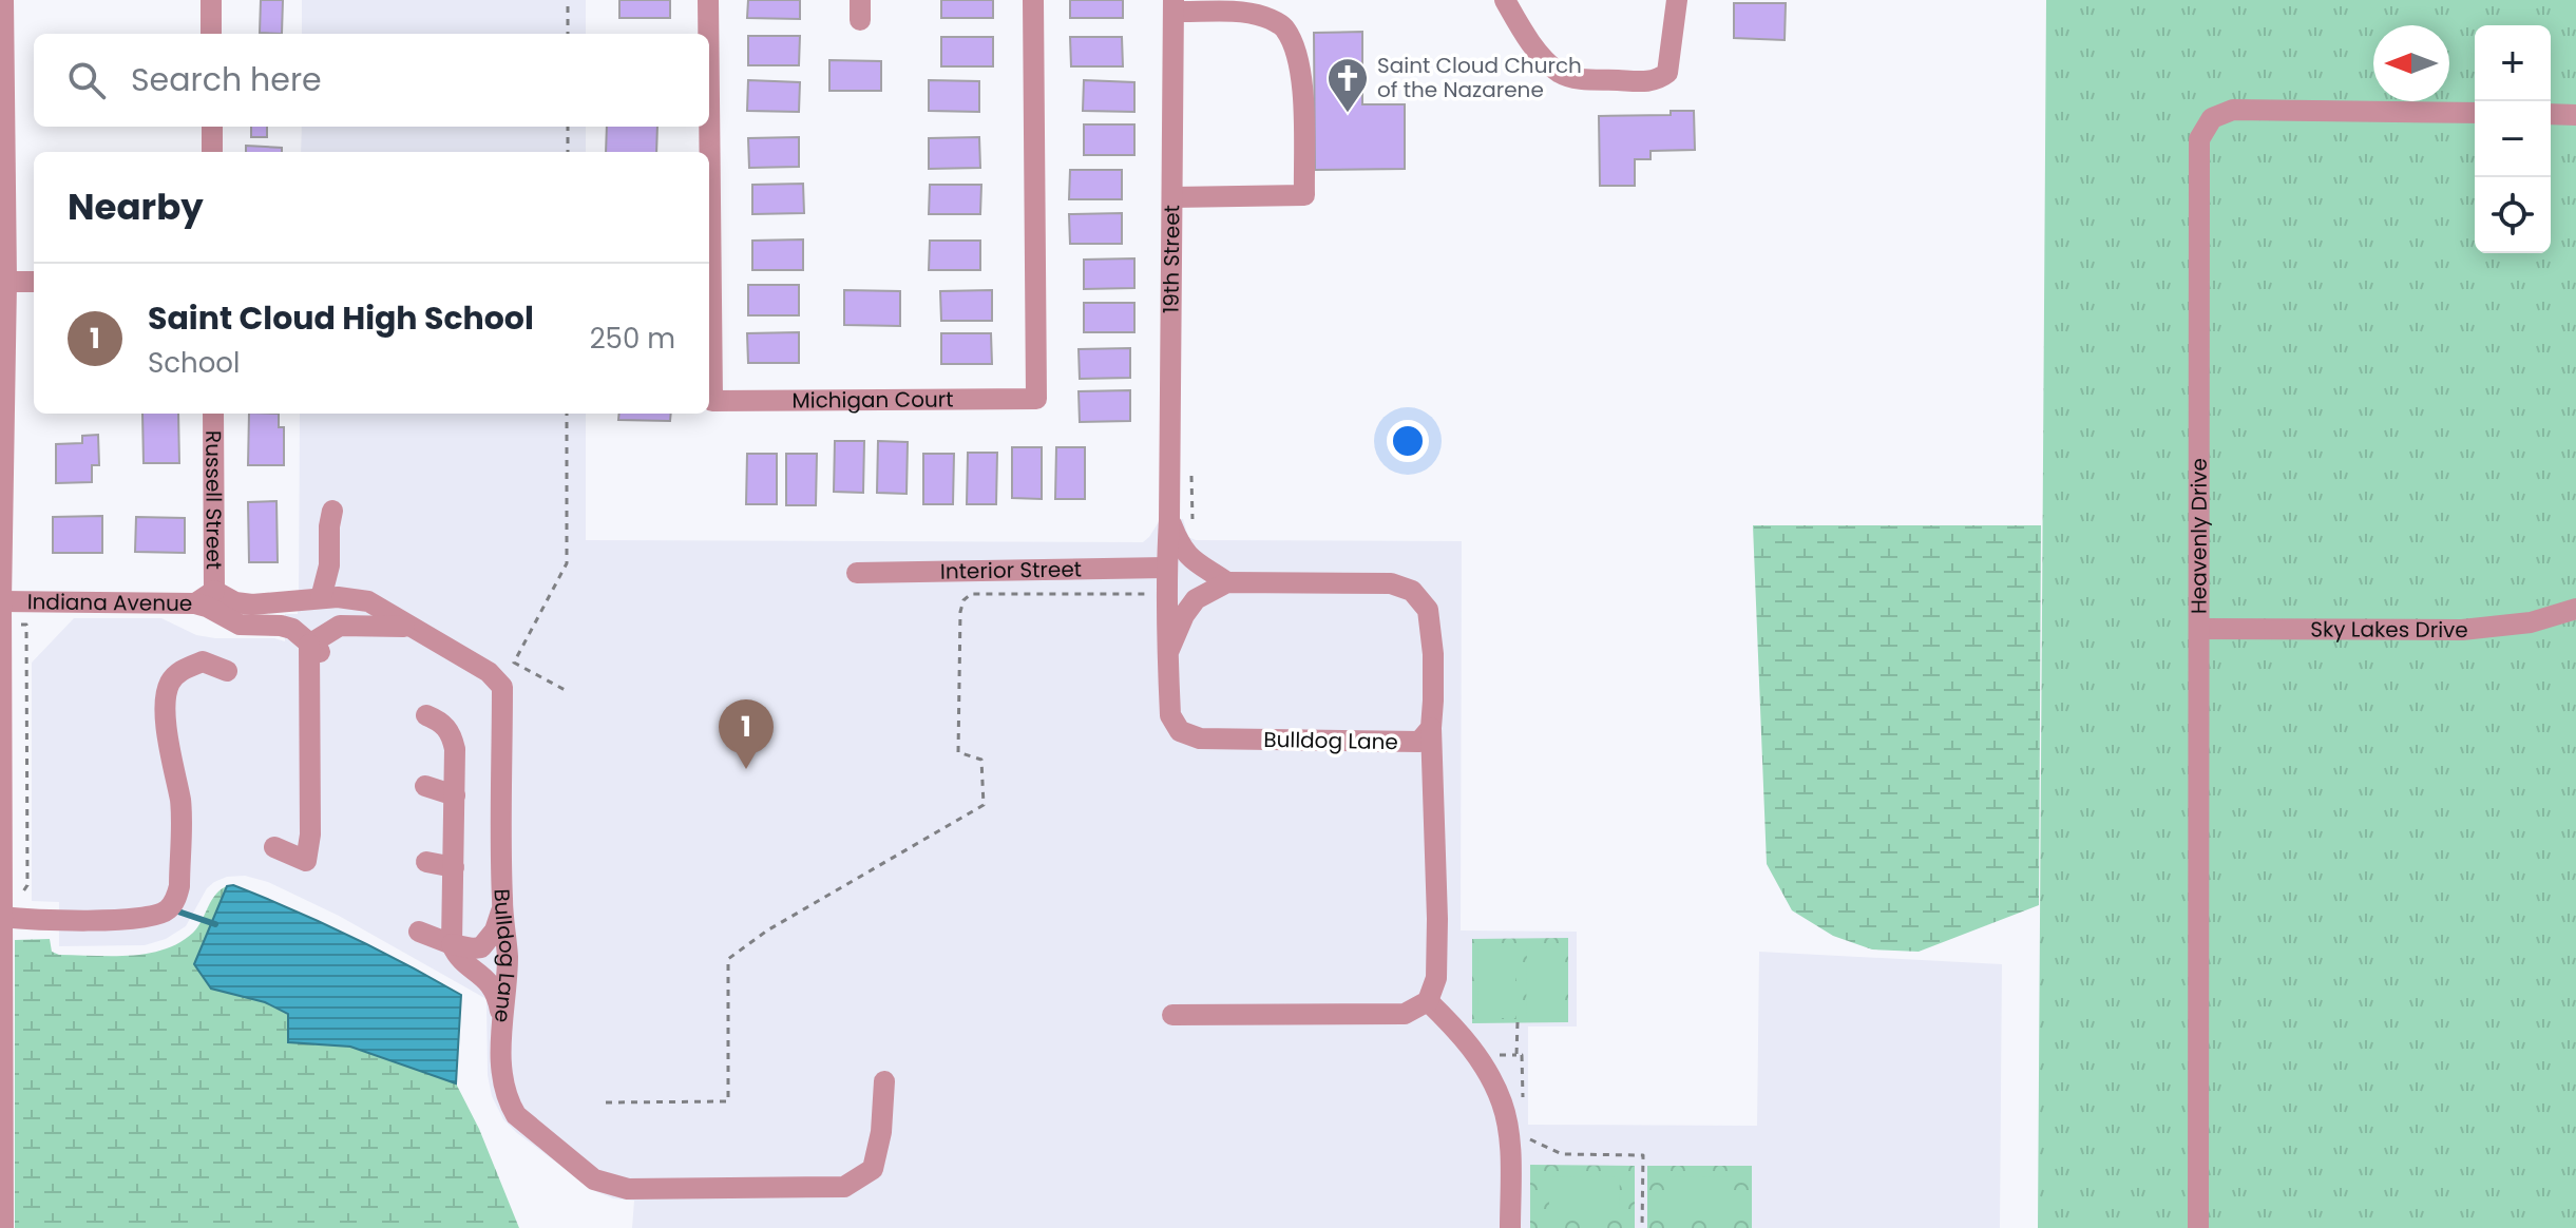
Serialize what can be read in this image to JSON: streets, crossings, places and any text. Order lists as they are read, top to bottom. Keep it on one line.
{"streets":{"street":["19th Street","Michigan Court","Russell Street","Heavenly Drive","Interior Street","Indiana Avenue","Sky Lakes Drive","Bulldog Lane"]},"crossings":[["19th Street","Bulldog Lane"],["Russell Street","Indiana Avenue"],["Russell Street","Bulldog Lane"],["Heavenly Drive","Sky Lakes Drive"],["Interior Street","Bulldog Lane"],["Indiana Avenue","Bulldog Lane"]],"places":{"church":["Saint Cloud Church of the Nazarene"]},"north":"left","page":{"map_buttons":["+","−"],"search":"Search here","heading":"Nearby","list":[{"mark":"1","name":"Saint Cloud High School","note":"School","value":"250 m"}],"pins":"1"}}
